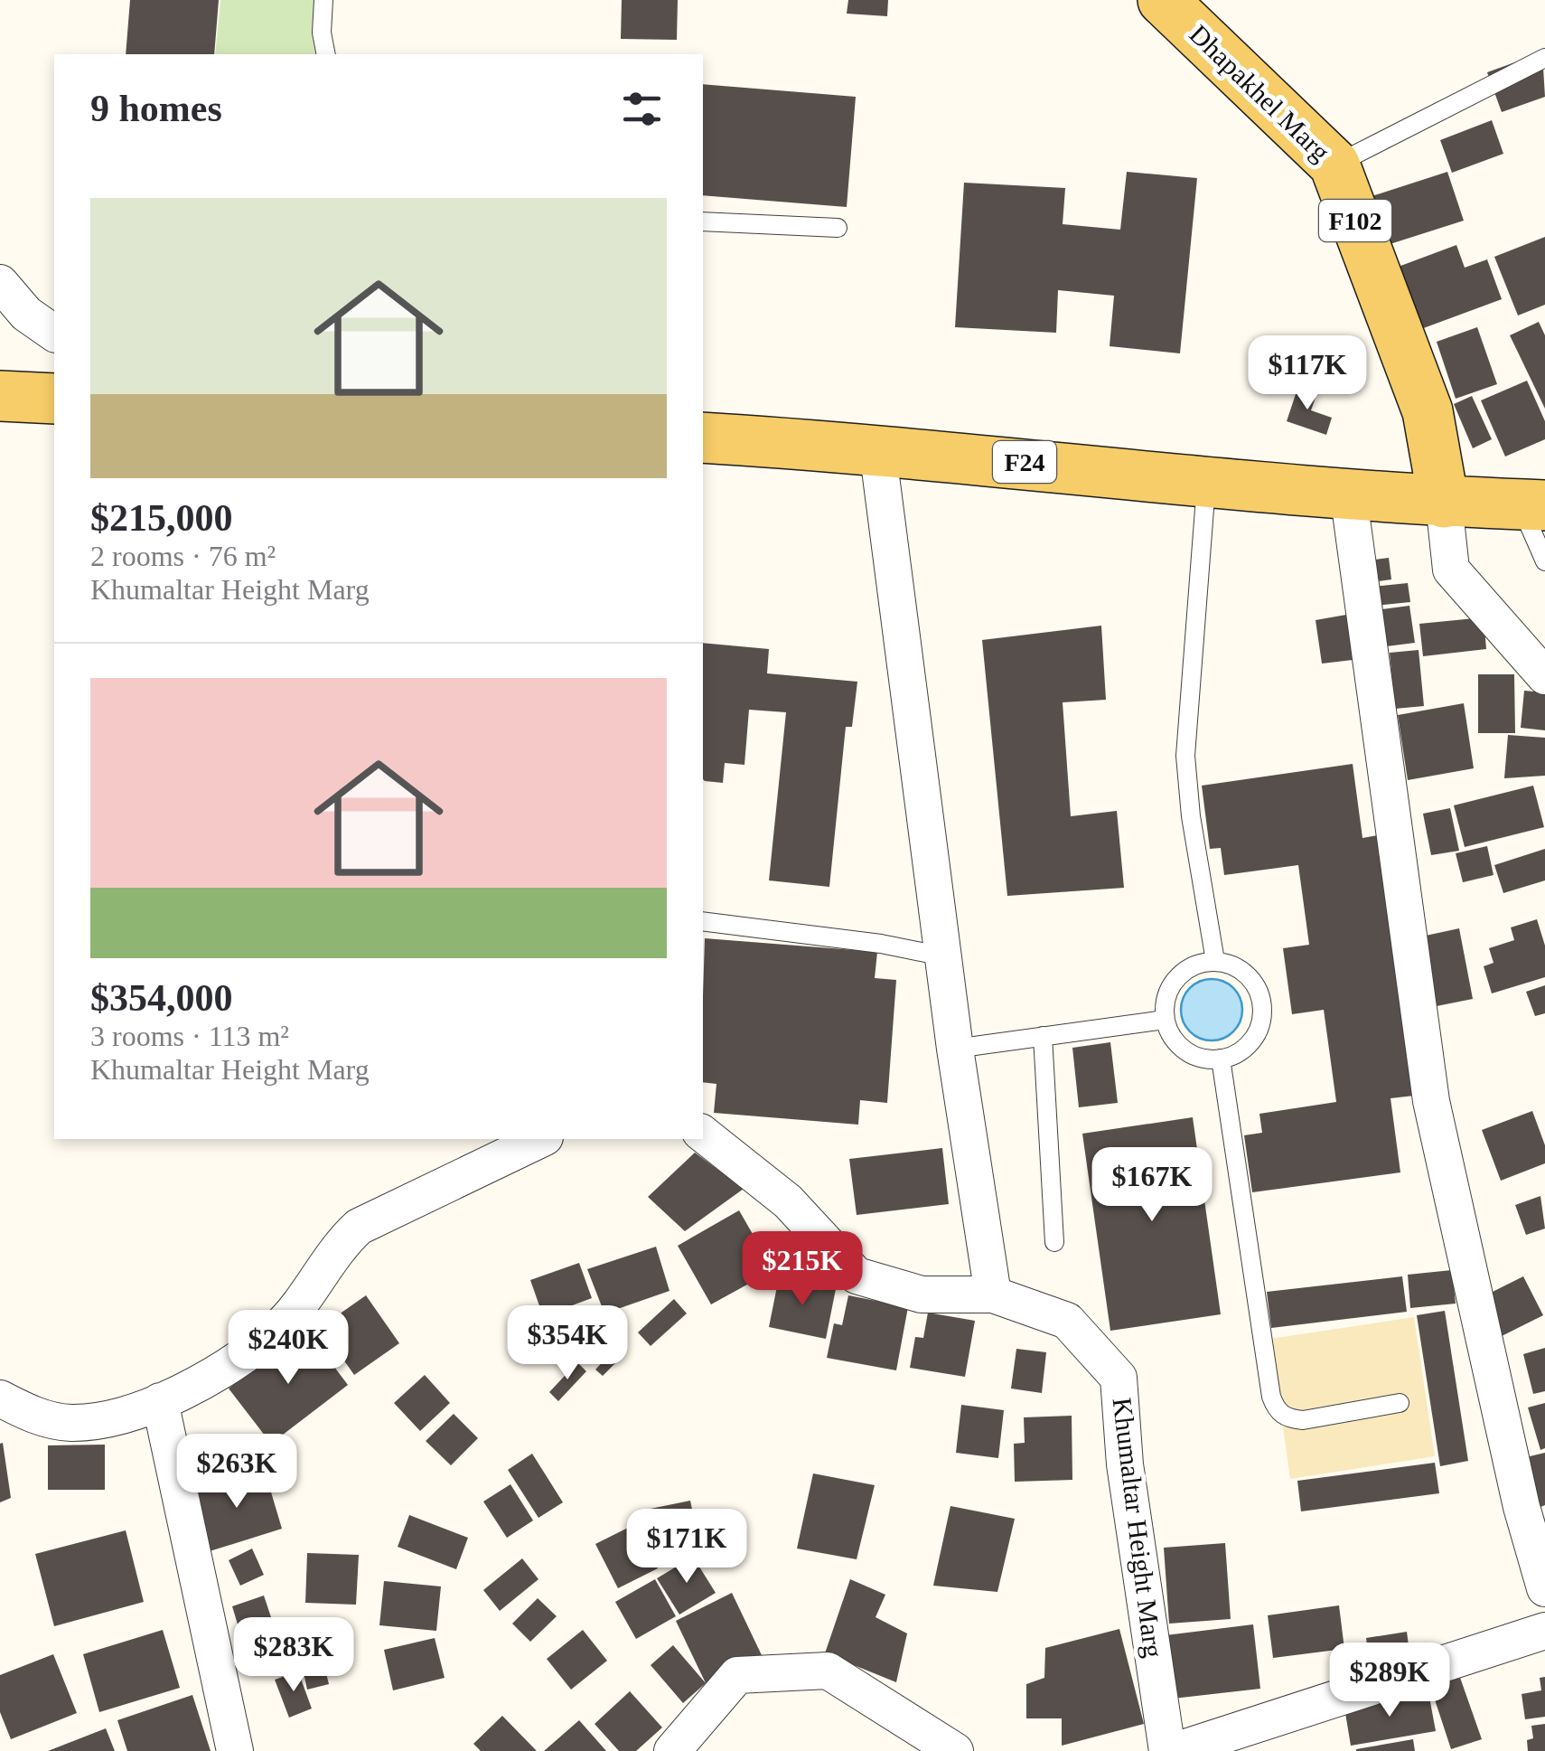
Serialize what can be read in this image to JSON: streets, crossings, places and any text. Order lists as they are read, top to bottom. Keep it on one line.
{"streets":{"main road":["Dhapakhel Marg","F102","F24"],"street":["Khumaltar Height Marg"]},"crossings":[["Dhapakhel Marg","F24"]],"page":{"heading":"9 homes","list":[{"name":"$215,000","note":"2 rooms · 76 m² · Khumaltar Height Marg"},{"name":"$354,000","note":"3 rooms · 113 m² · Khumaltar Height Marg"}],"price":["$117K","$167K","$215K","$354K","$240K","$263K","$171K","$283K","$289K"]}}
